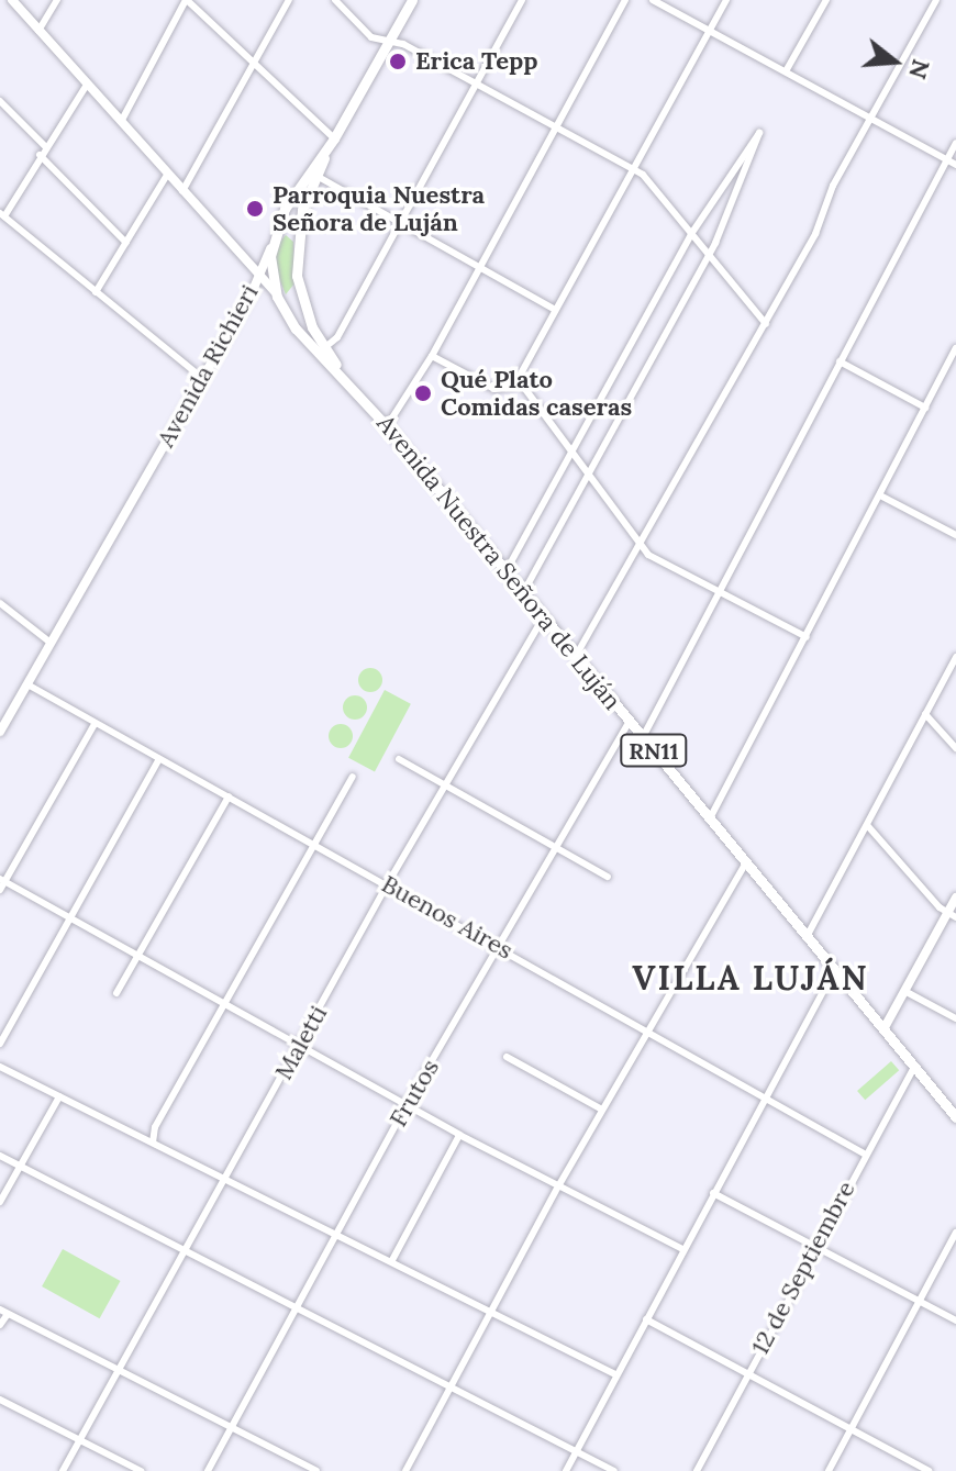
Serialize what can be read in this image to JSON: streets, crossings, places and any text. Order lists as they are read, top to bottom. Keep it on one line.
{"streets":{"main road":["Avenida Richieri","Avenida Nuestra Señora de Luján","RN11"],"street":["Buenos Aires","Maletti","Frutos","12 de Septiembre"]},"crossings":[["Avenida Richieri","RN11"],["Avenida Richieri","Buenos Aires"],["Avenida Nuestra Señora de Luján","RN11"],["Avenida Nuestra Señora de Luján","Maletti"],["Avenida Nuestra Señora de Luján","Frutos"],["Avenida Nuestra Señora de Luján","12 de Septiembre"],["Buenos Aires","Maletti"],["Buenos Aires","Frutos"],["Buenos Aires","12 de Septiembre"]],"districts":["VILLA LUJÁN"],"places":["Erica Tepp","Parroquia Nuestra Señora de Luján","Qué Plato Comidas caseras"],"north":"right"}
